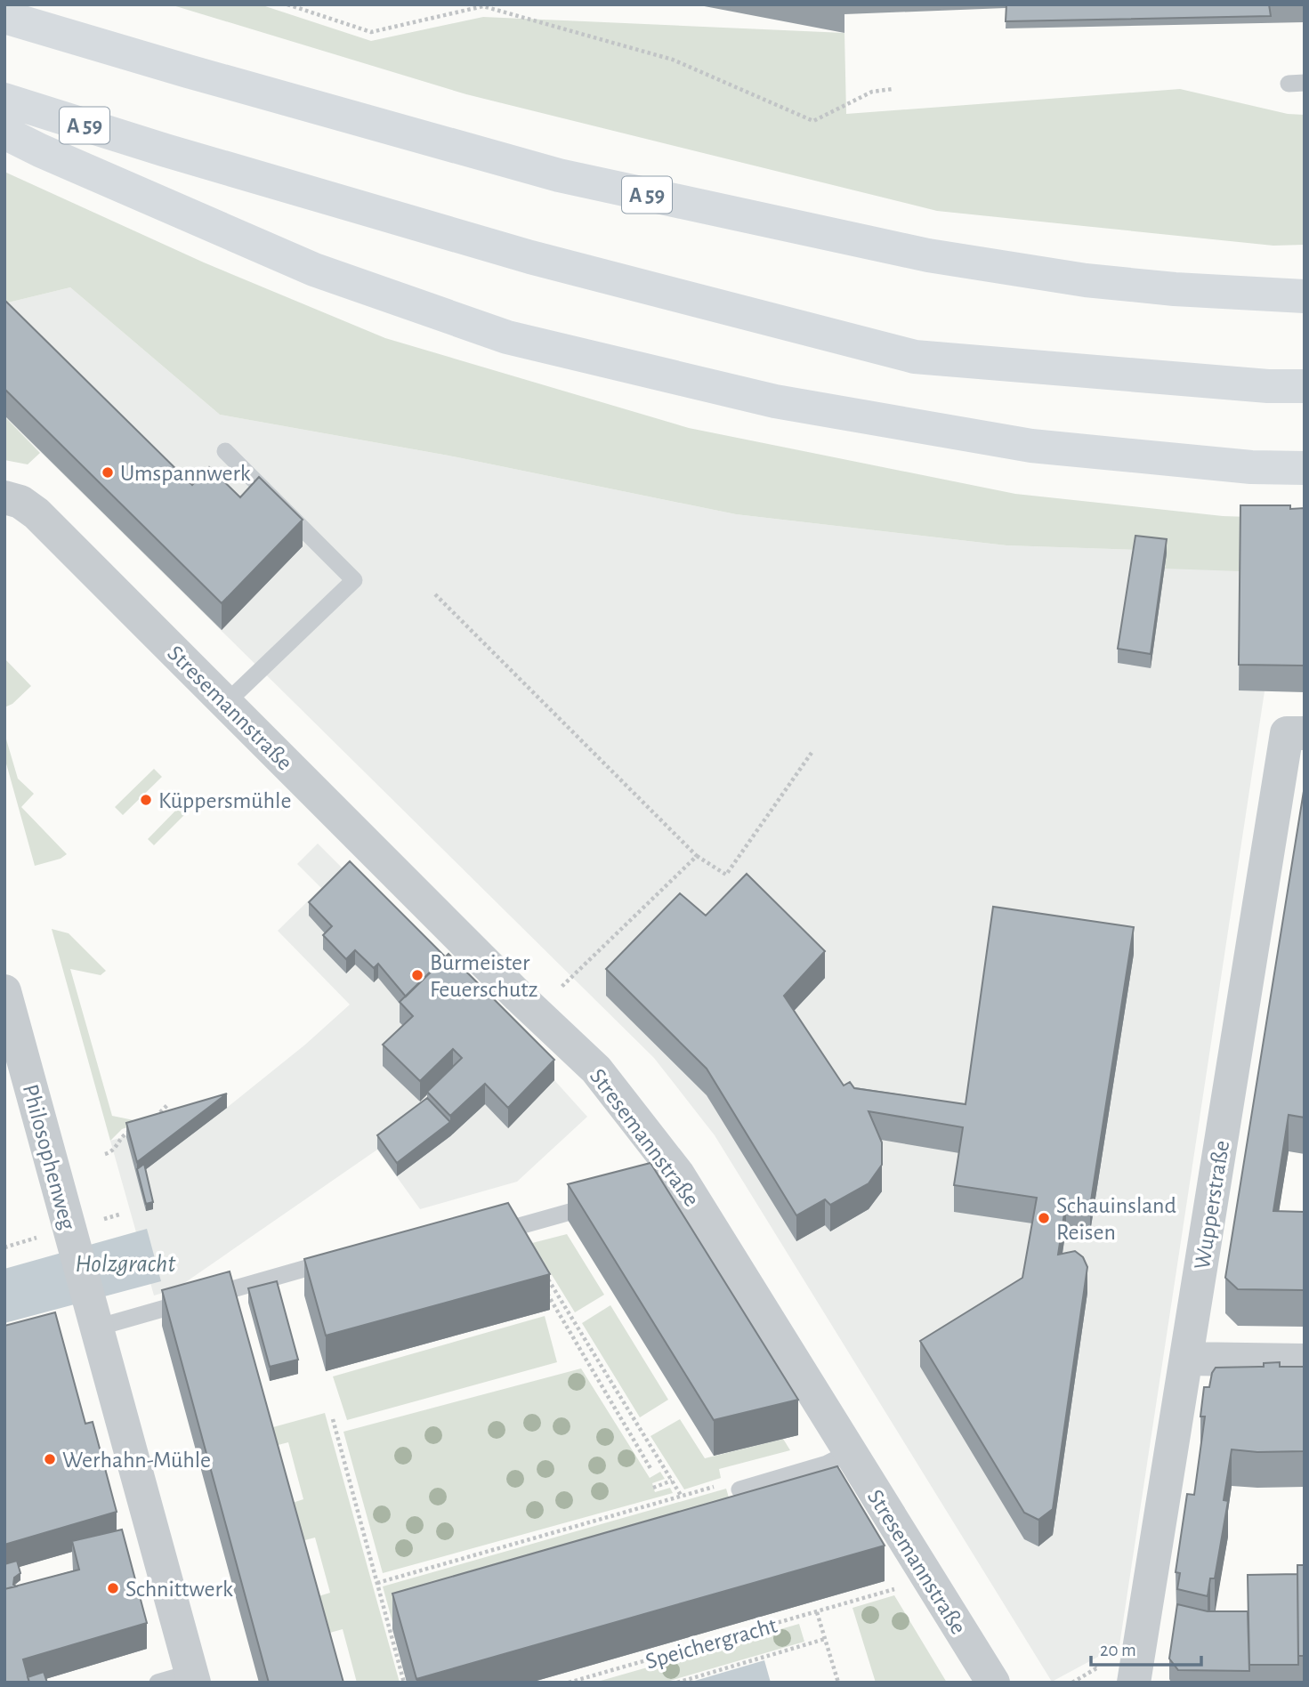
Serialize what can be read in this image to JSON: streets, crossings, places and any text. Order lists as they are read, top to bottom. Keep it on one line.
{"streets":{"highway":["A 59"],"street":["Stresemannstraße","Philosophenweg","Wupperstraße"],"path":["Speichergracht"]},"crossings":[["Stresemannstraße","Speichergracht"]],"water":["Holzgracht"],"places":["Umspannwerk","Küppersmühle","Burmeister Feuerschutz","Schauinsland Reisen","Werhahn-Mühle","Schnittwerk"],"scale_bar":"20 m"}
